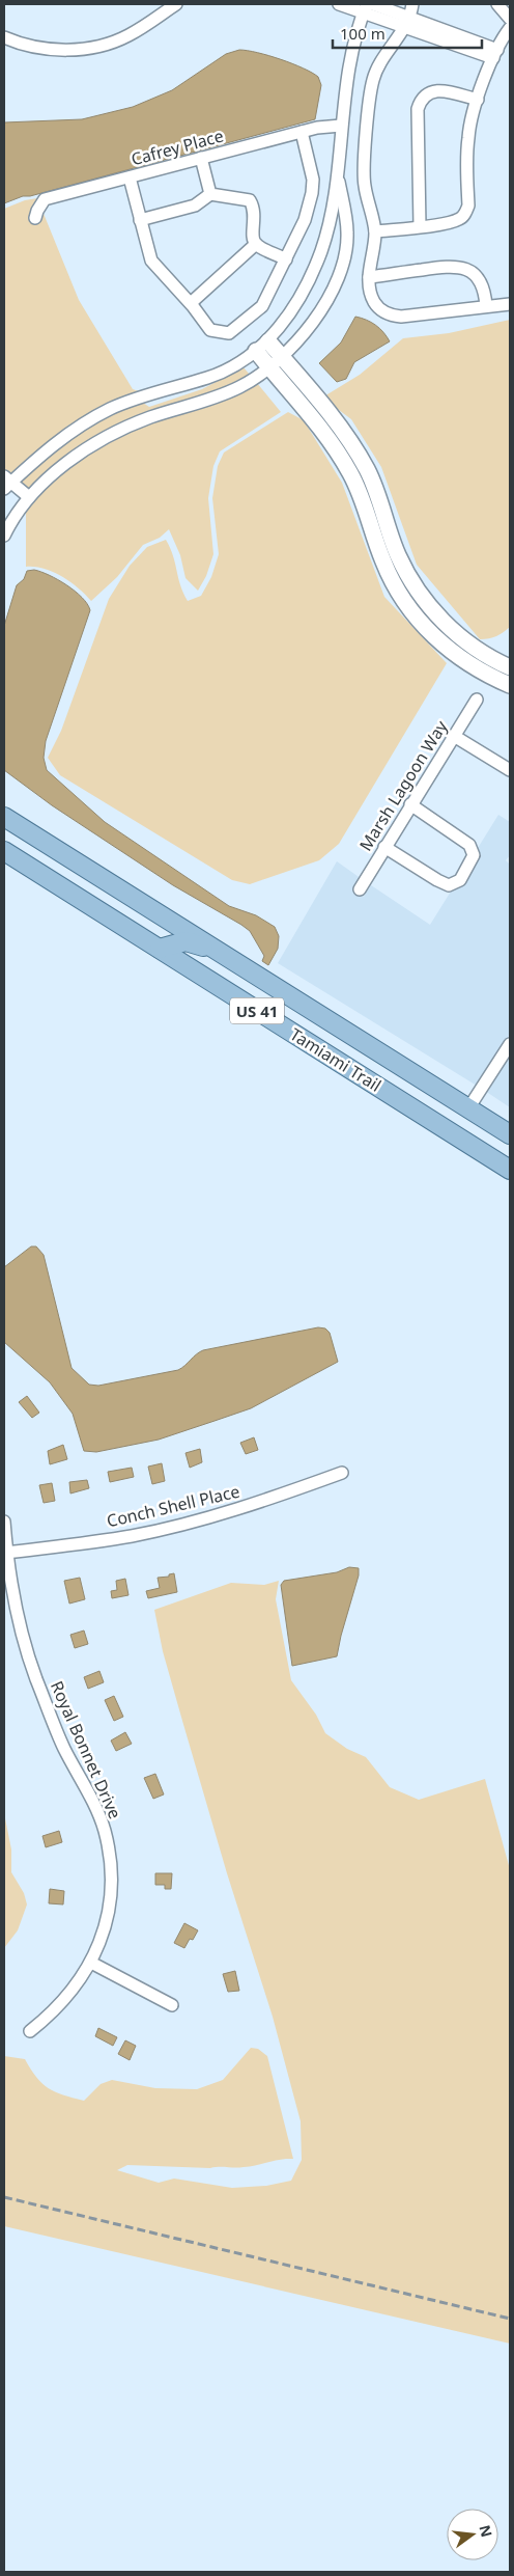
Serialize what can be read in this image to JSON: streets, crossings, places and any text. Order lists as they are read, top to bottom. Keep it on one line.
{"streets":{"main road":["US 41","Tamiami Trail"],"street":["Cafrey Place","Marsh Lagoon Way","Conch Shell Place","Royal Bonnet Drive"]},"crossings":[["Conch Shell Place","Royal Bonnet Drive"]],"scale_bar":"100 m","north":"right"}
